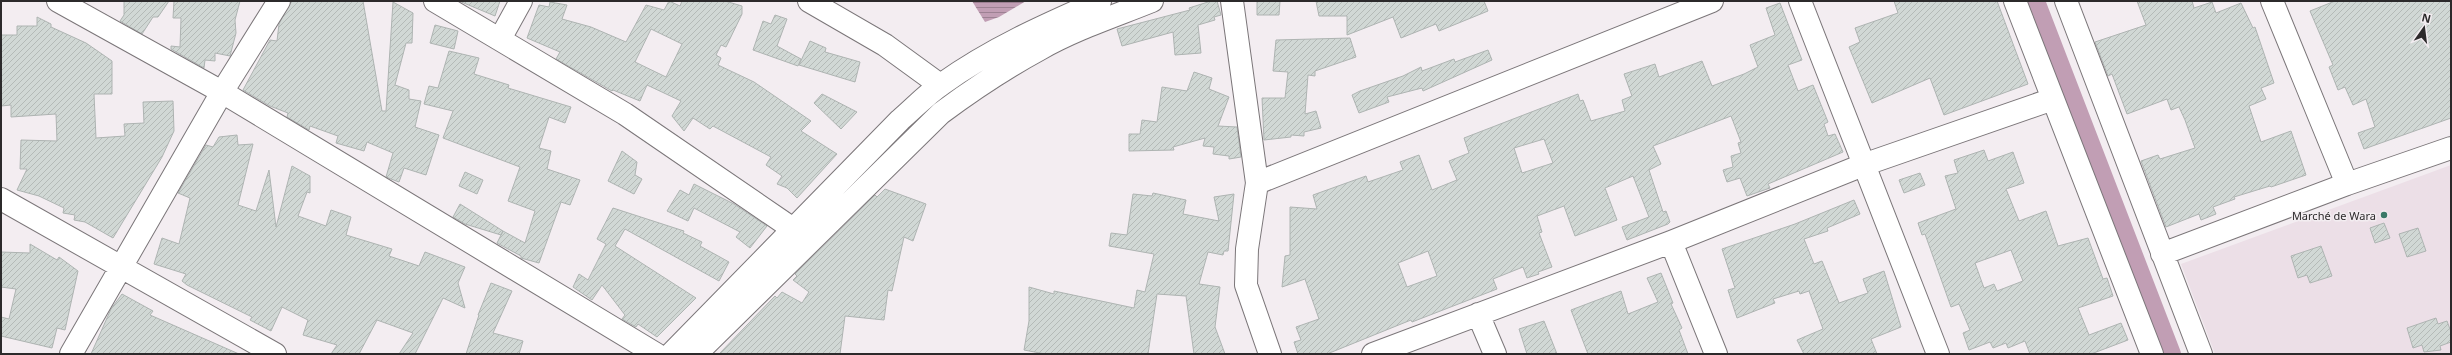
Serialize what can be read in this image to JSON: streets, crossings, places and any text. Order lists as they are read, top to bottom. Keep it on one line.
{"places":["Marché de Wara"],"north":"top"}
